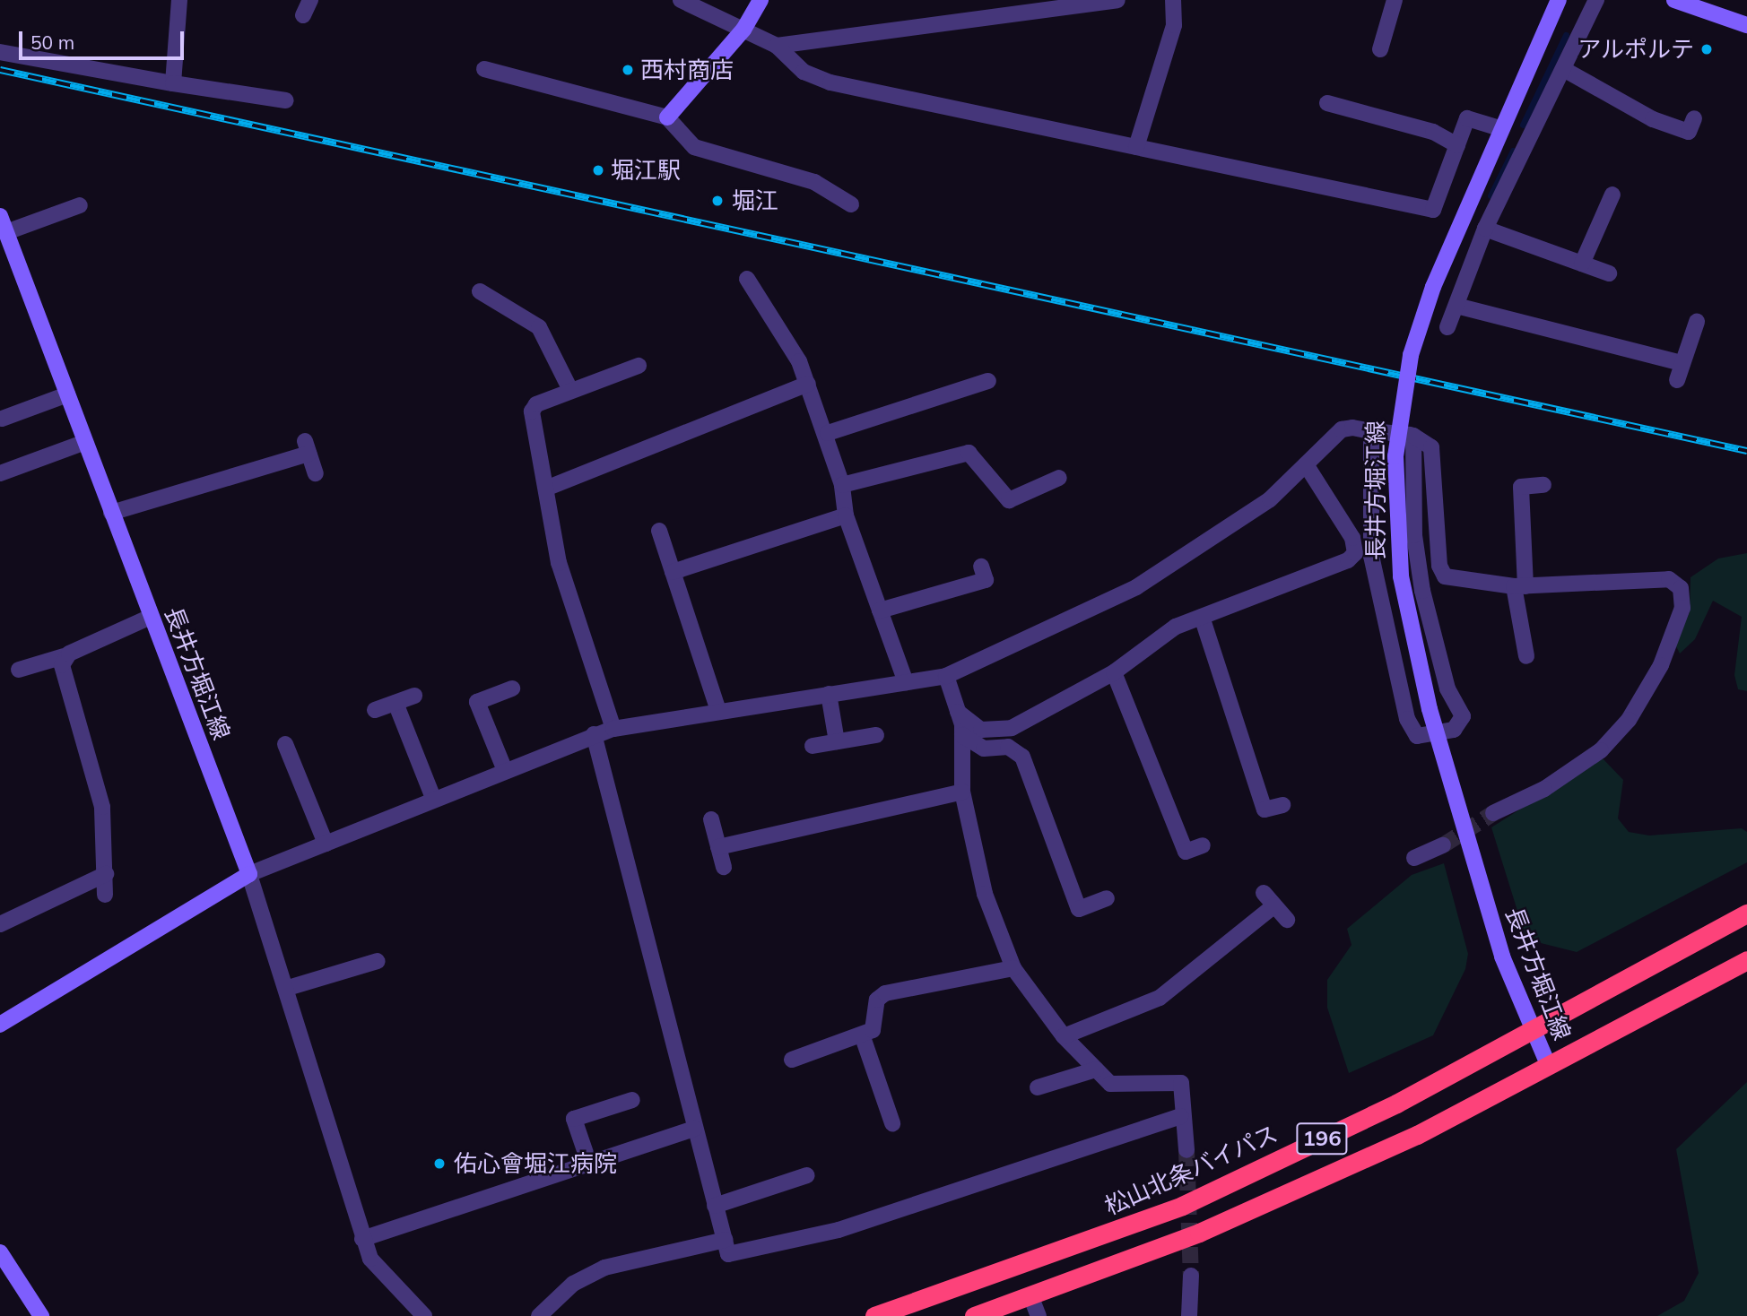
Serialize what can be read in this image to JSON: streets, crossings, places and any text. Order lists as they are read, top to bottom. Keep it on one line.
{"streets":{"highway":["196","松山北条バイパス"],"main road":["長井方堀江線"]},"crossings":[["長井方堀江線","196"],["長井方堀江線","松山北条バイパス"]],"places":["アルポルテ","西村商店","堀江駅","堀江","佑心會堀江病院"],"scale_bar":"50 m"}
